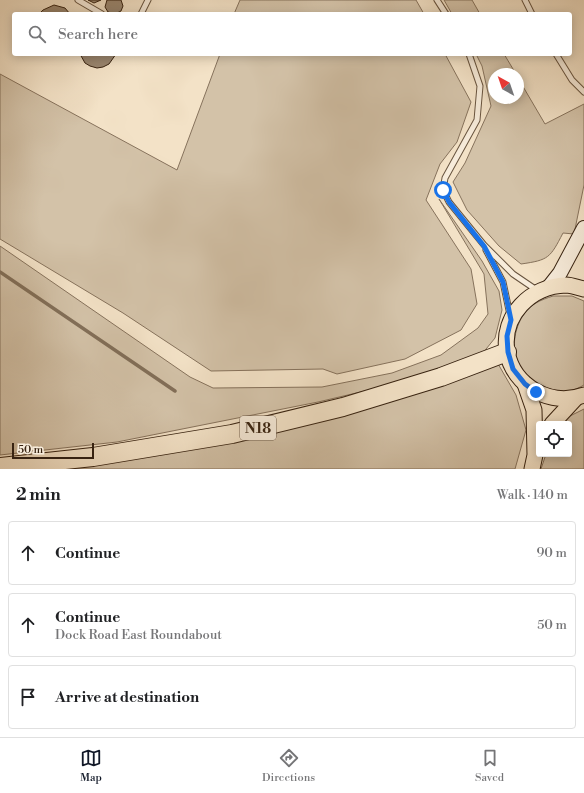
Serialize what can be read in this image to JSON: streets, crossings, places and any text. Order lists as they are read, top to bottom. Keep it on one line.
{"streets":{"highway":["N18"]},"scale_bar":"50 m","north":"top left","page":{"search":"Search here","scale":"50 m","heading":["2 min","Walk · 140 m"],"list":[["Continue","90 m"],["Continue","Dock Road East Roundabout","50 m"],"Arrive at destination"],"nav":["Map","Directions","Saved"]}}
